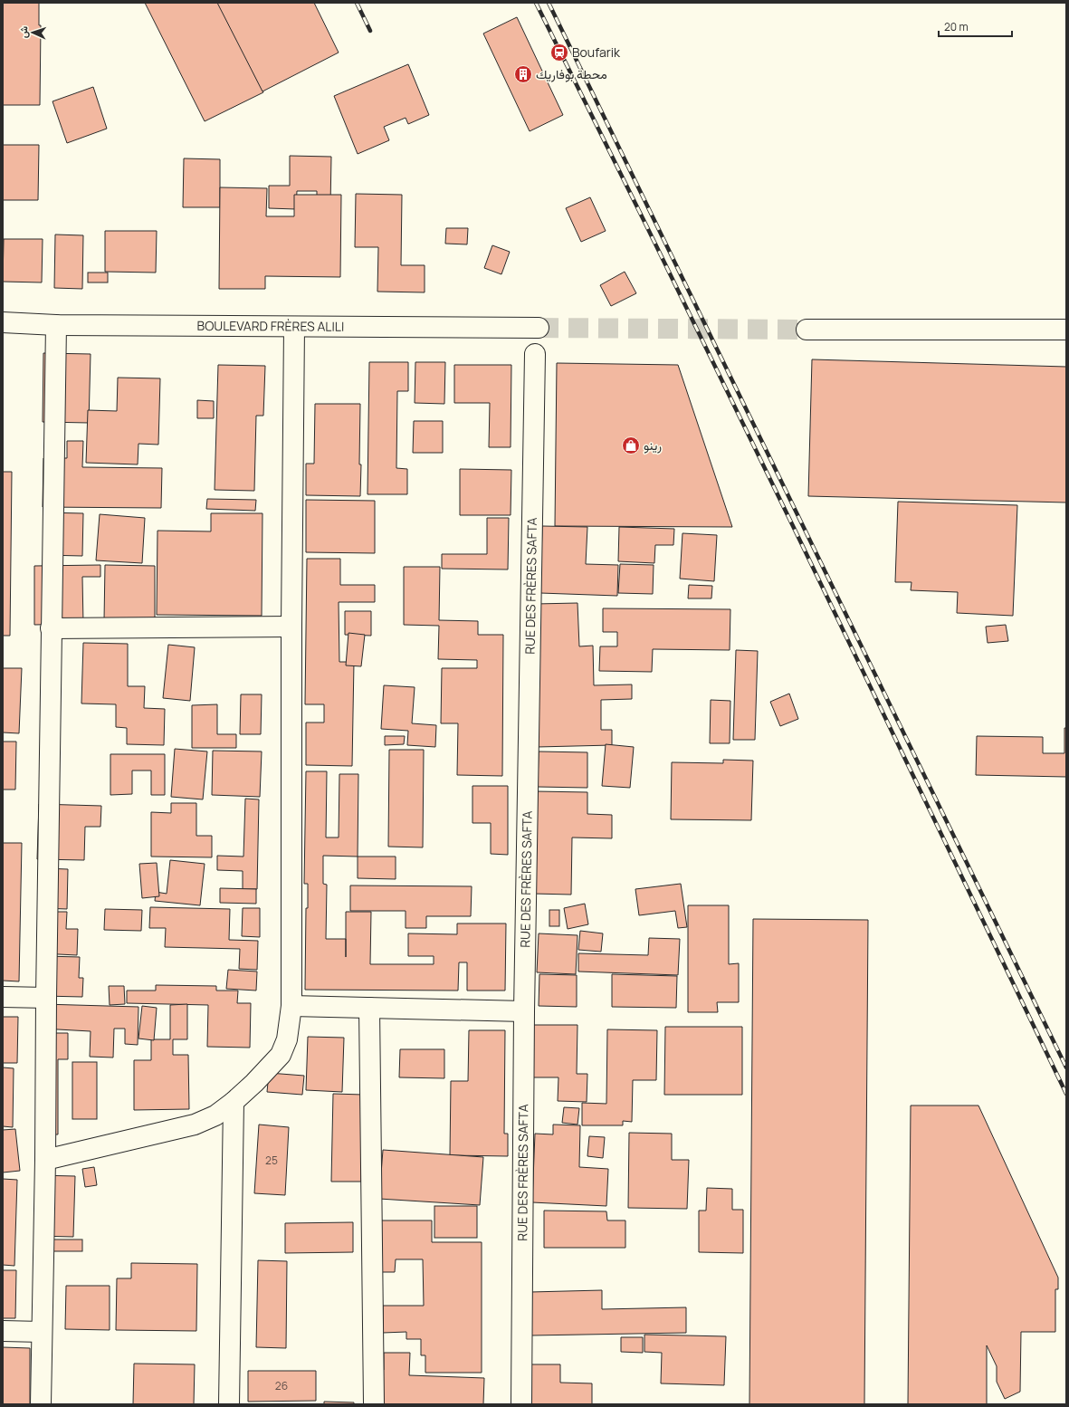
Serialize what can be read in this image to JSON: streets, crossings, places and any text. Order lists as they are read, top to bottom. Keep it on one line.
{"streets":{"street":["BOULEVARD FRÈRES ALILI","RUE DES FRÈRES SAFTA"]},"places":{"station":["Boufarik"],"building":["محطة بوفاريك"],"shop":["رينو"]},"house_numbers":["25","26"],"scale_bar":"20 m","north":"left"}
